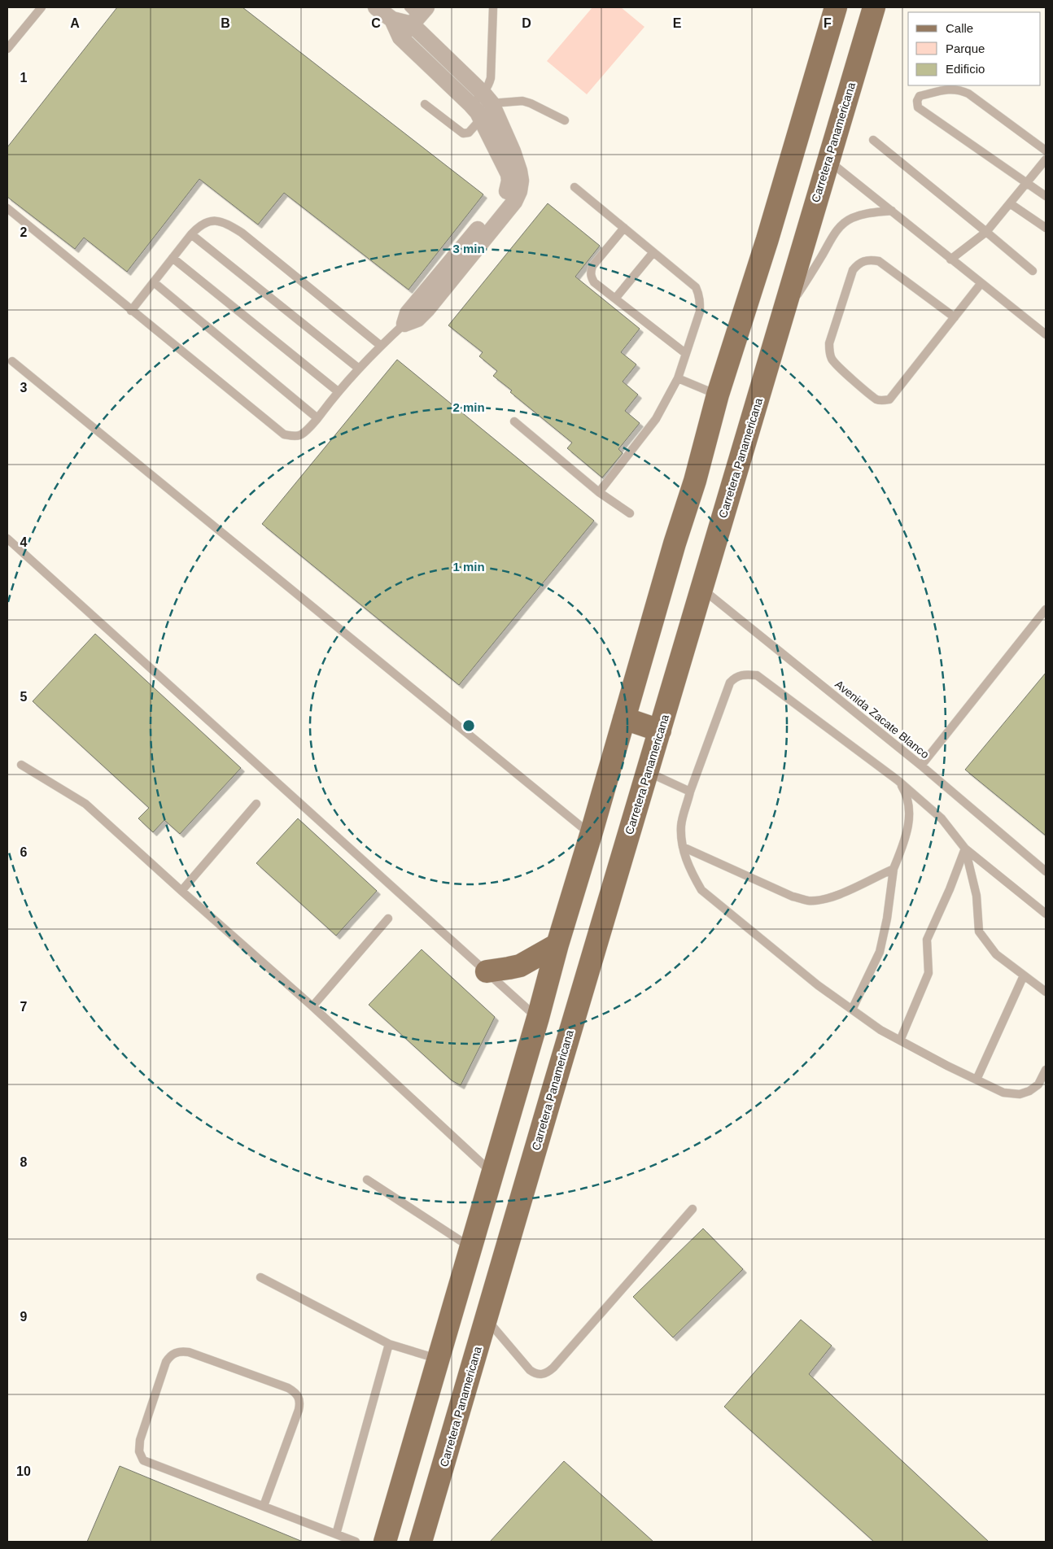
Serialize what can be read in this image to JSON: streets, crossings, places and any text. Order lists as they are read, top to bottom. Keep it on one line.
{"streets":{"main road":["Carretera Panamericana"],"lane":["Avenida Zacate Blanco"]},"crossings":[["Carretera Panamericana","Avenida Zacate Blanco"]],"legend":["Calle","Parque","Edificio"],"grid":{"columns":["A","B","C","D","E","F"],"rows":["1","2","3","4","5","6","7","8","9","10"]},"rings":["3 min","2 min","1 min"]}
